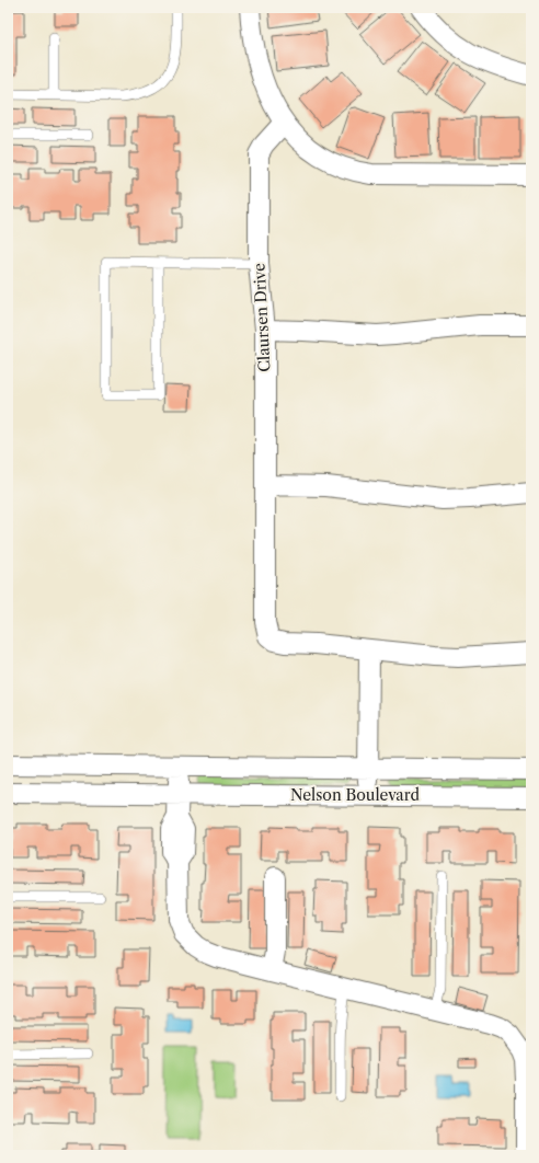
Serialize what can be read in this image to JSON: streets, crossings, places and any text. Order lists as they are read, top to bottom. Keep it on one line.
{"streets":{"street":["Claursen Drive","Nelson Boulevard"]}}
